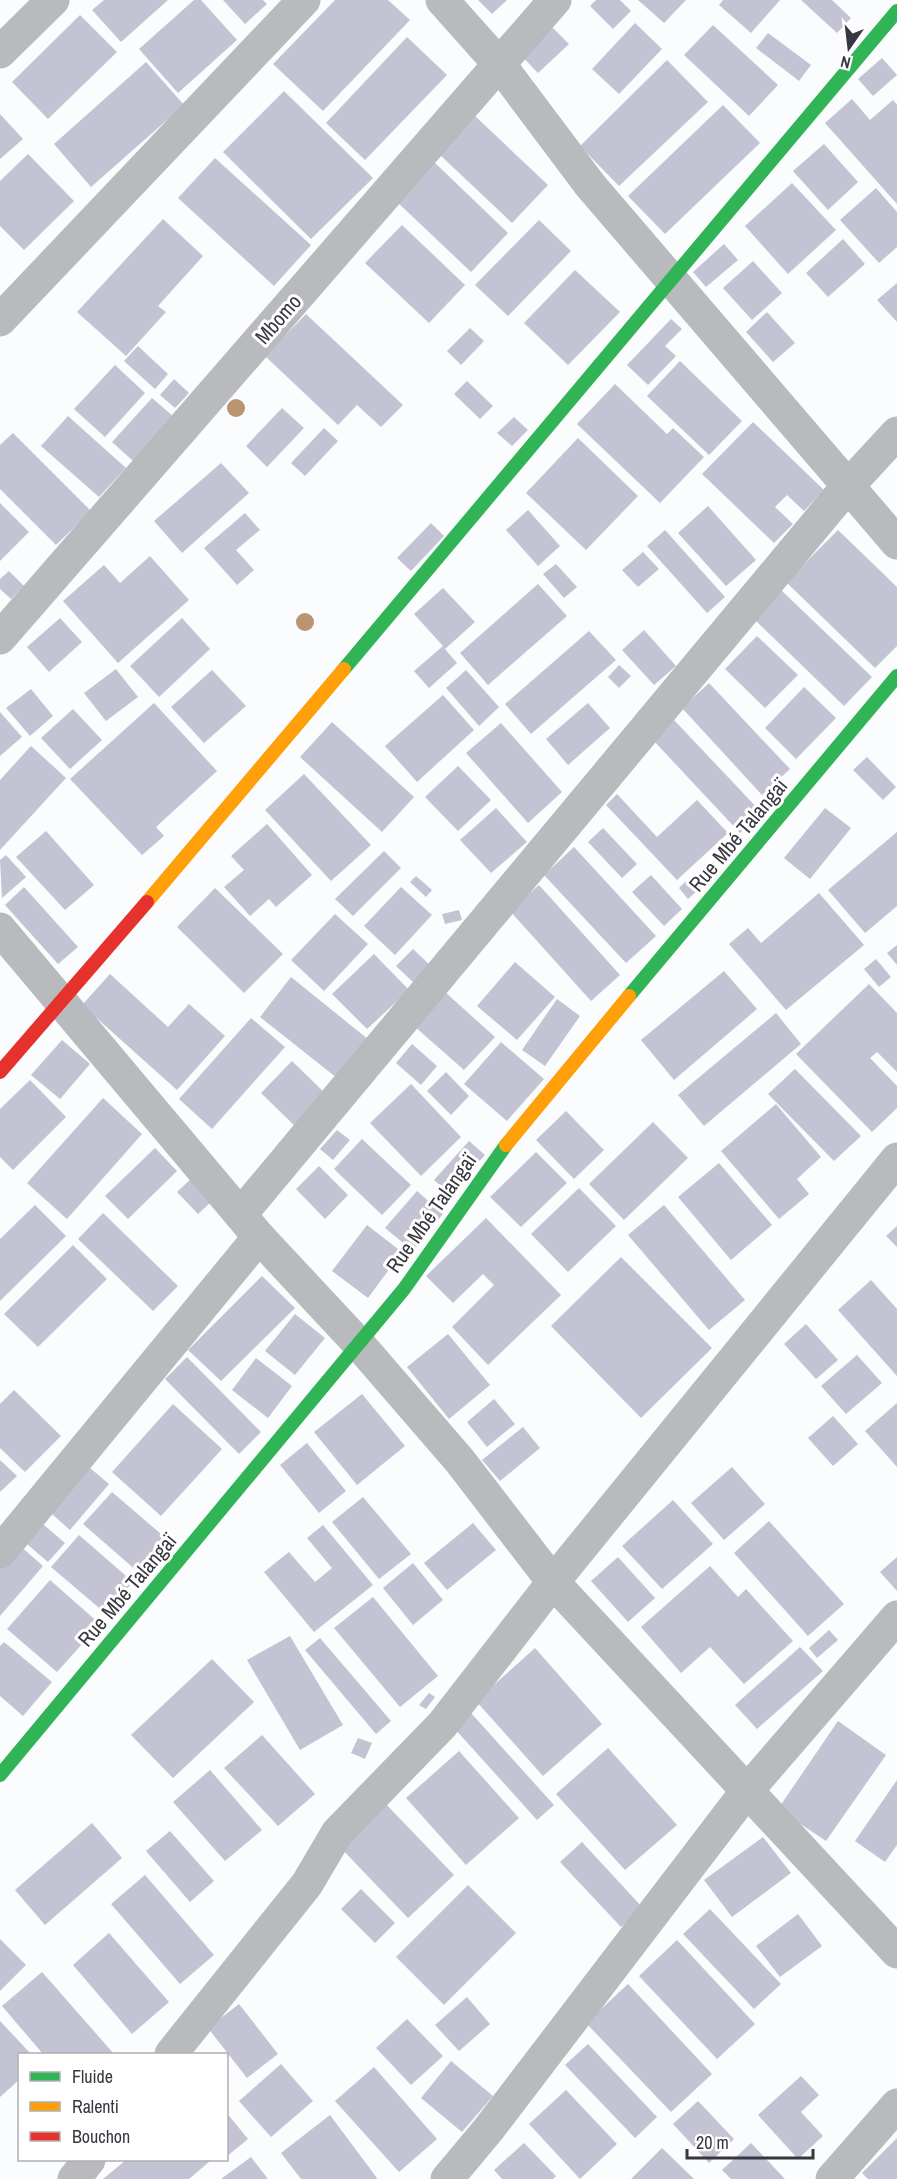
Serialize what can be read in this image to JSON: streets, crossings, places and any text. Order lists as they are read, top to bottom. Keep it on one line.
{"streets":{"street":["Mbomo","Rue Mbé Talangaï"]},"legend":["Fluide","Ralenti","Bouchon"],"scale_bar":"20 m","north":"bottom"}
